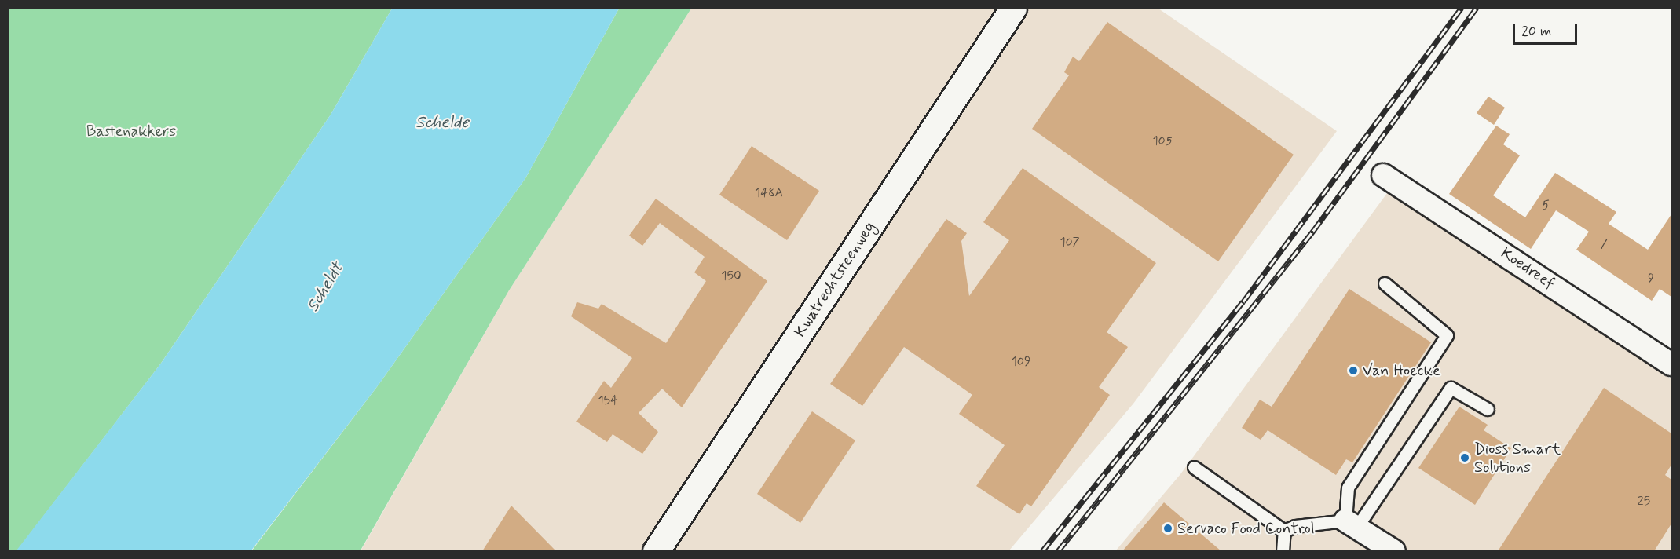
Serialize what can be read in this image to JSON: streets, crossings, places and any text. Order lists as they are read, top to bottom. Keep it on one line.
{"streets":{"street":["Koedreef","Kwatrechtsteenweg"]},"water":["Schelde","Scheldt"],"parks":["Bastenakkers"],"places":["Van Hoecke","Dioss Smart Solutions","Servaco Food Control"],"house_numbers":["105","148A","5","107","7","150","9","109","154","25"],"scale_bar":"20 m"}
